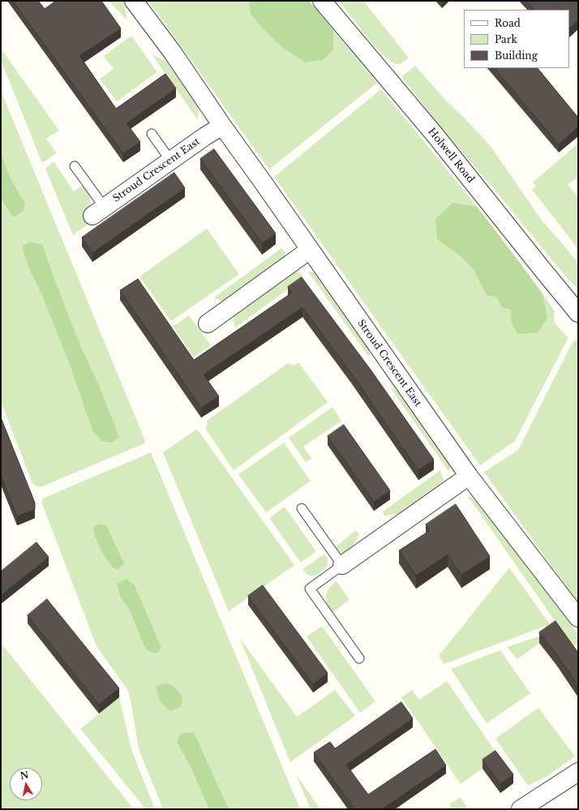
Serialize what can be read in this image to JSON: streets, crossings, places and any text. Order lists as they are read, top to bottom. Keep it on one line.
{"streets":{"street":["Holwell Road","Stroud Crescent East"]},"legend":["Road","Park","Building"],"north":"top"}
